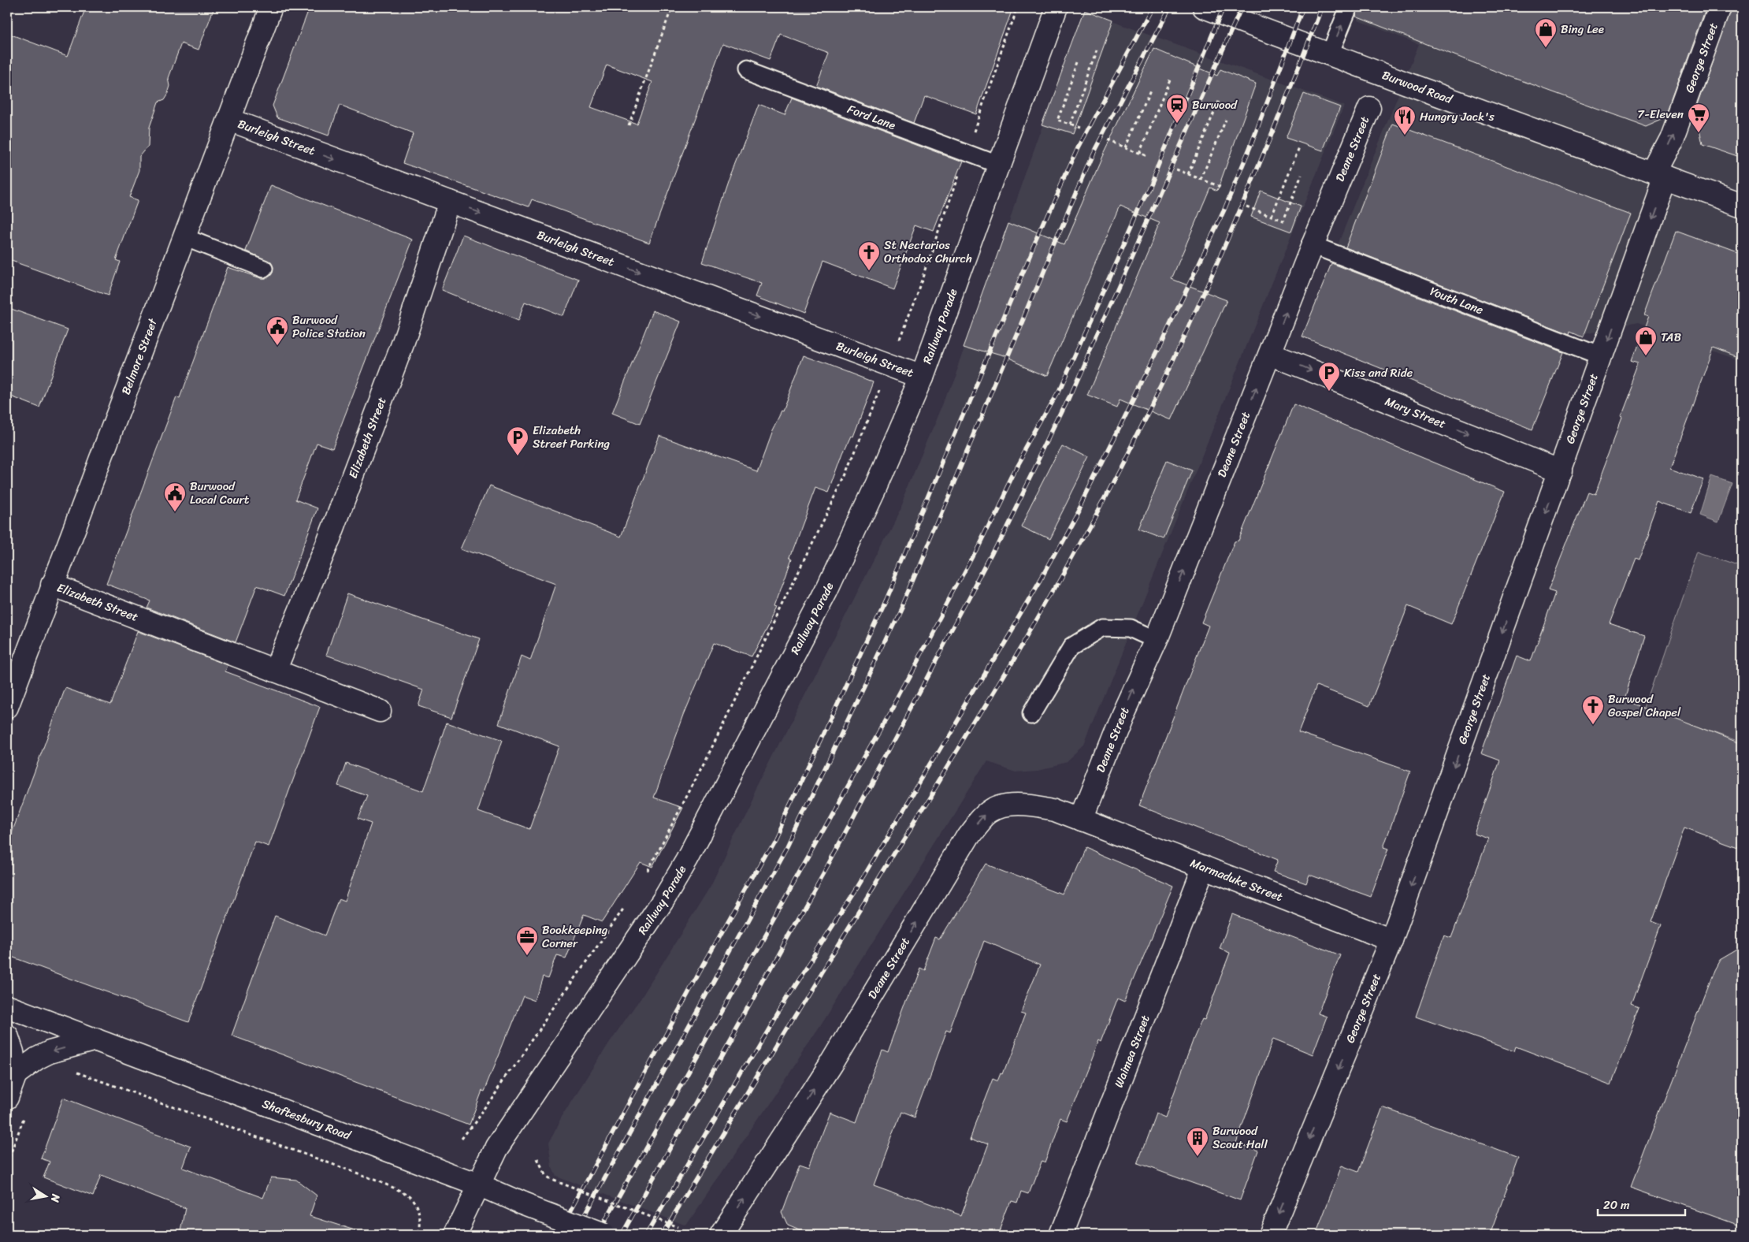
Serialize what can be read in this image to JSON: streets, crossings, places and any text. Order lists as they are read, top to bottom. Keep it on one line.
{"streets":{"street":["George Street","Burwood Road","Burleigh Street","Deane Street","Railway Parade","Belmore Street","Mary Street","Elizabeth Street","Marmaduke Street","Waimea Street","Shaftesbury Road"],"lane":["Ford Lane","Youth Lane"]},"crossings":[["George Street","Burwood Road"],["George Street","Youth Lane"],["George Street","Mary Street"],["George Street","Marmaduke Street"],["Ford Lane","Railway Parade"],["Burleigh Street","Railway Parade"],["Burleigh Street","Belmore Street"],["Burleigh Street","Elizabeth Street"],["Deane Street","Youth Lane"],["Deane Street","Mary Street"],["Deane Street","Marmaduke Street"],["Railway Parade","Shaftesbury Road"],["Belmore Street","Elizabeth Street"],["Marmaduke Street","Waimea Street"]],"one_way":["Burleigh Street","Deane Street","Mary Street"],"places":{"shop":["Bing Lee","TAB"],"station":["Burwood"],"supermarket":["7-Eleven"],"restaurant":["Hungry Jack's"],"church":["St Nectarios Orthodox Church","Burwood Gospel Chapel"],"public building":["Burwood Police Station","Burwood Local Court"],"parking":["Kiss and Ride","Elizabeth Street Parking"],"office":["Bookkeeping Corner"],"building":["Burwood Scout Hall"]},"scale_bar":"20 m","north":"right"}
